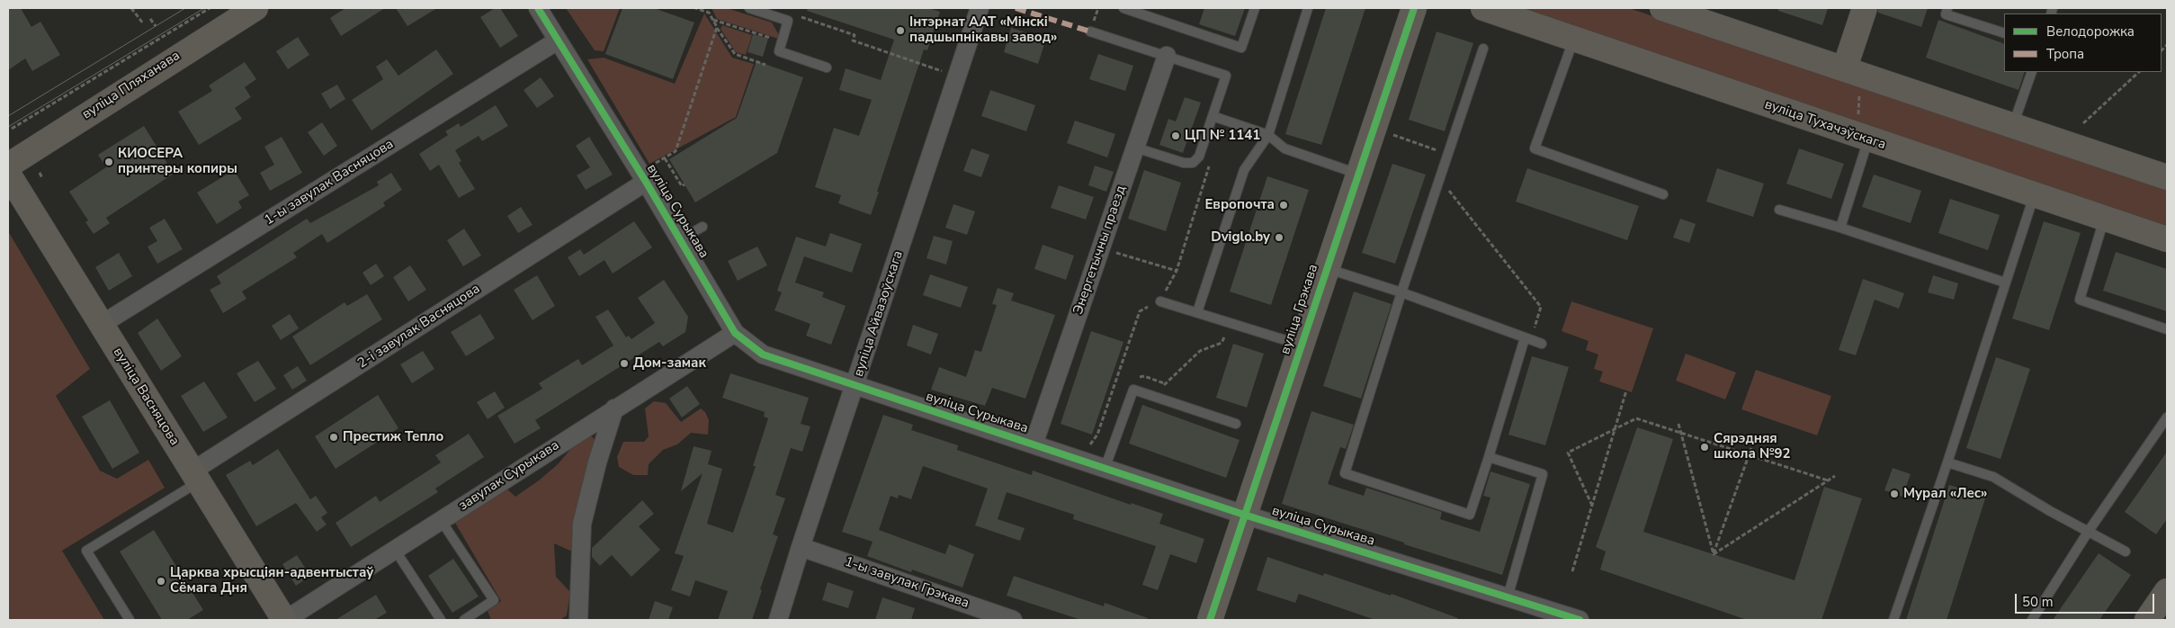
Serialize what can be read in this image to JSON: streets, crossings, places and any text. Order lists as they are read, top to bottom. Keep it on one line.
{"streets":{"main road":["вуліца Пляханава","вуліца Тухачэўскага","вуліца Грэкава","вуліца Васняцова"],"street":["1-ы завулак Васняцова","вуліца Сурыкава","Энергетычны праезд","вуліца Айвазоўскага","2-і завулак Васняцова","завулак Сурыкава","1-ы завулак Грэкава"]},"crossings":[["1-ы завулак Васняцова","вуліца Сурыкава"],["1-ы завулак Васняцова","вуліца Васняцова"],["вуліца Сурыкава","Энергетычны праезд"],["вуліца Сурыкава","вуліца Грэкава"],["вуліца Сурыкава","вуліца Айвазоўскага"],["вуліца Сурыкава","2-і завулак Васняцова"],["вуліца Сурыкава","завулак Сурыкава"],["вуліца Айвазоўскага","1-ы завулак Грэкава"],["2-і завулак Васняцова","вуліца Васняцова"],["вуліца Васняцова","завулак Сурыкава"]],"places":["Інтэрнат ААТ «Мінскі падшыпнікавы завод»","ЦП № 1141","КИОСЕРА принтеры копиры","Европочта","Dviglo.by","Дом-замак","Престиж Тепло","Сярэдняя школа №92","Мурал «Лес»","Царква хрысціян-адвентыстаў Сёмага Дня"],"legend":["Велодорожка","Тропа"],"scale_bar":"50 m"}
